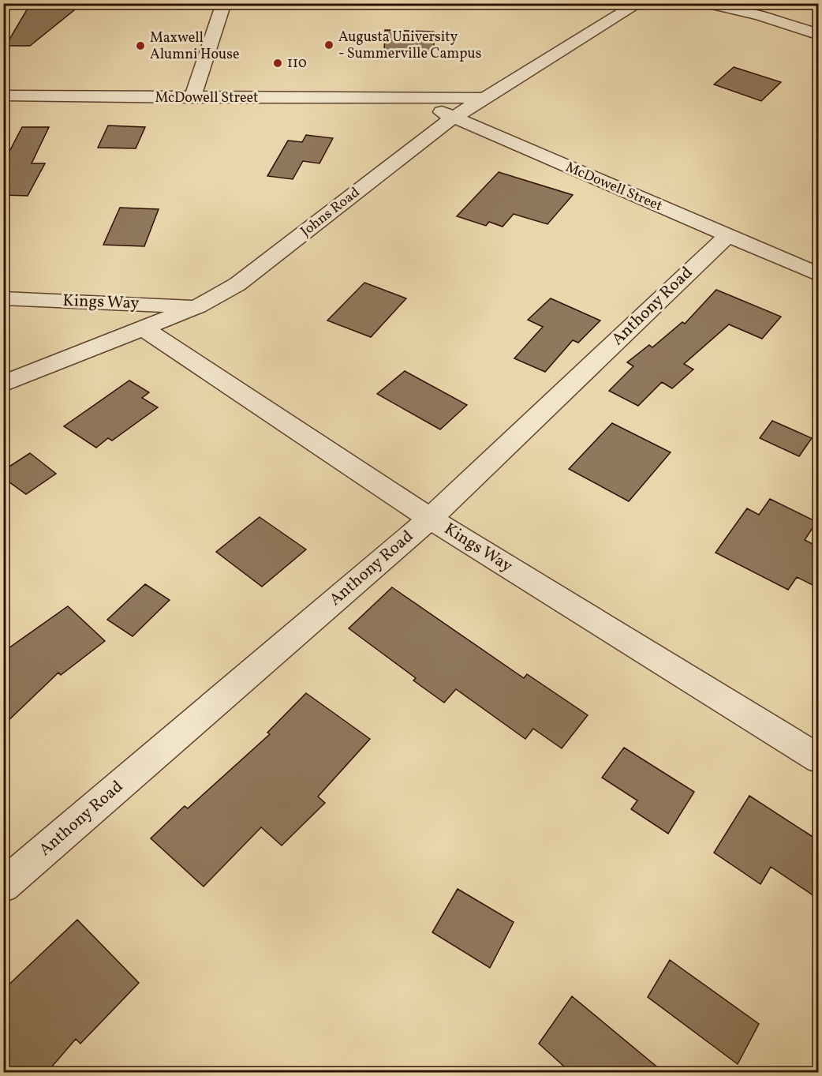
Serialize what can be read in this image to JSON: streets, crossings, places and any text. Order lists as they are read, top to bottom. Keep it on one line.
{"streets":{"street":["McDowell Street","Johns Road","Kings Way","Anthony Road"]},"crossings":[["McDowell Street","Johns Road"],["McDowell Street","Anthony Road"],["Johns Road","Kings Way"],["Kings Way","Anthony Road"]],"places":["Augusta University - Summerville Campus","Maxwell Alumni House","110"]}
